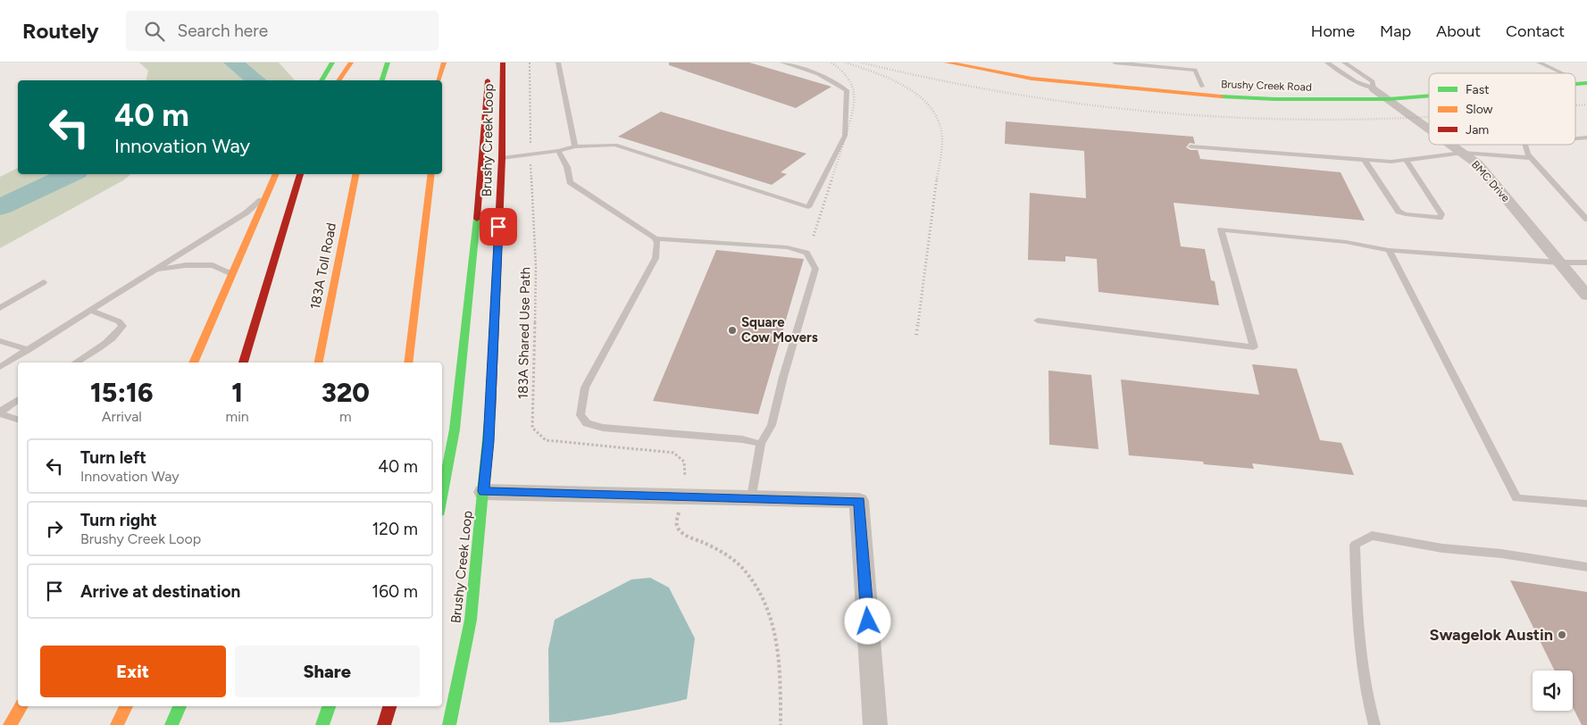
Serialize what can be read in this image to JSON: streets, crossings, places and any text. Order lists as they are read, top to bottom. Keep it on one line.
{"streets":{"main road":["Brushy Creek Road","Brushy Creek Loop","183A Toll Road"],"street":["BMC Drive"],"path":["183A Shared Use Path"]},"crossings":[["Brushy Creek Road","BMC Drive"]],"places":["Square Cow Movers","Swagelok Austin"],"legend":["Fast","Slow","Jam"],"page":{"header":"Routely","search":"Search here","nav":["Home","Map","About","Contact"],"turn":["40 m","Innovation Way"],"eta":["15:16","Arrival","1","min","320","m"],"list":[{"name":"Turn left","note":"Innovation Way","value":"40 m"},{"name":"Turn right","note":"Brushy Creek Loop","value":"120 m"},{"name":"Arrive at destination","value":"160 m"}],"buttons":["Exit","Share"]}}
